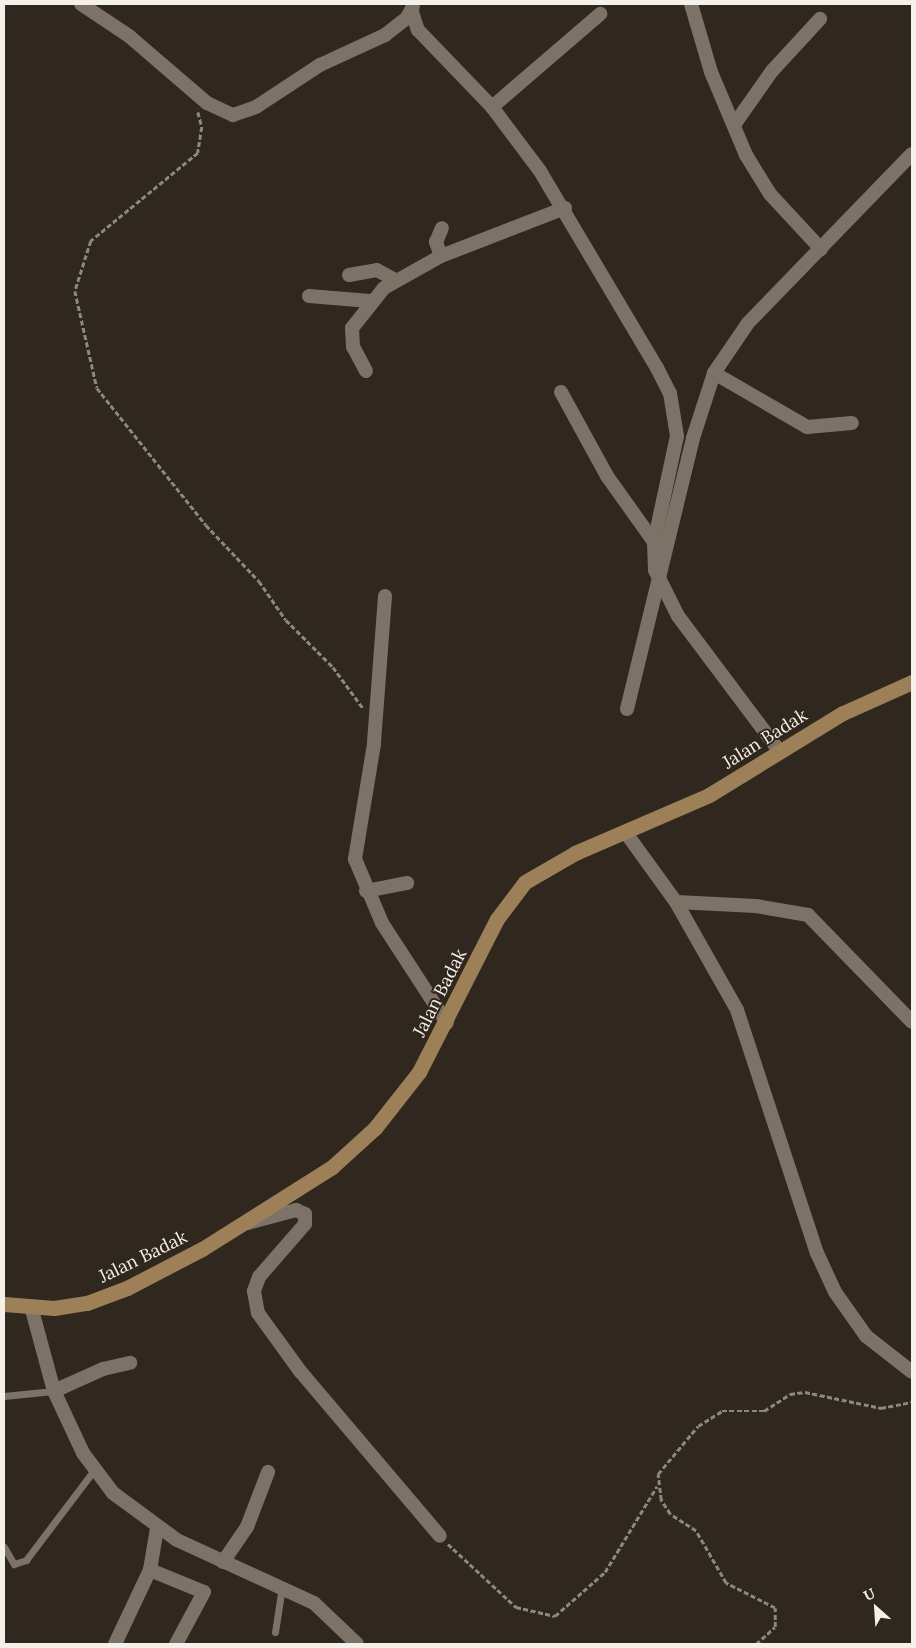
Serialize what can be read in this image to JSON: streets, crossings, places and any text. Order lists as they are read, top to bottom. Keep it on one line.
{"streets":{"street":["Jalan Badak"]},"north":"top left"}
